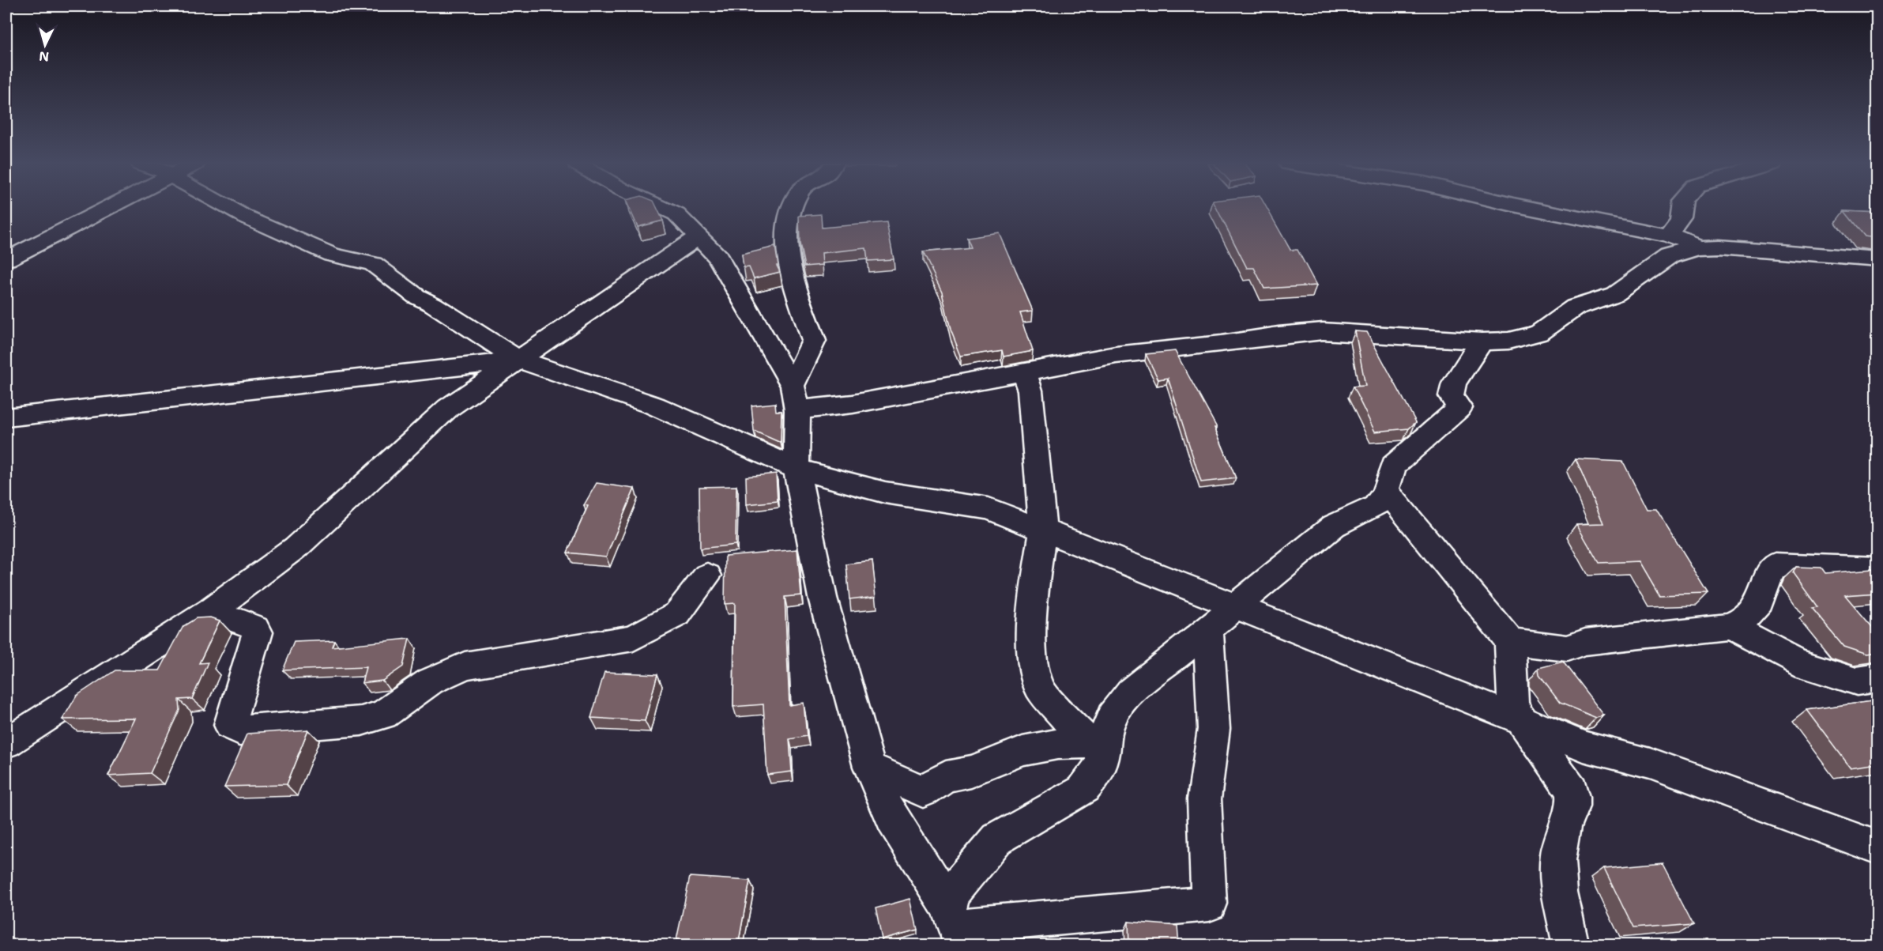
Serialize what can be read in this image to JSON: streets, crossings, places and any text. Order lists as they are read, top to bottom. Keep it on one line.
{"north":"bottom"}
